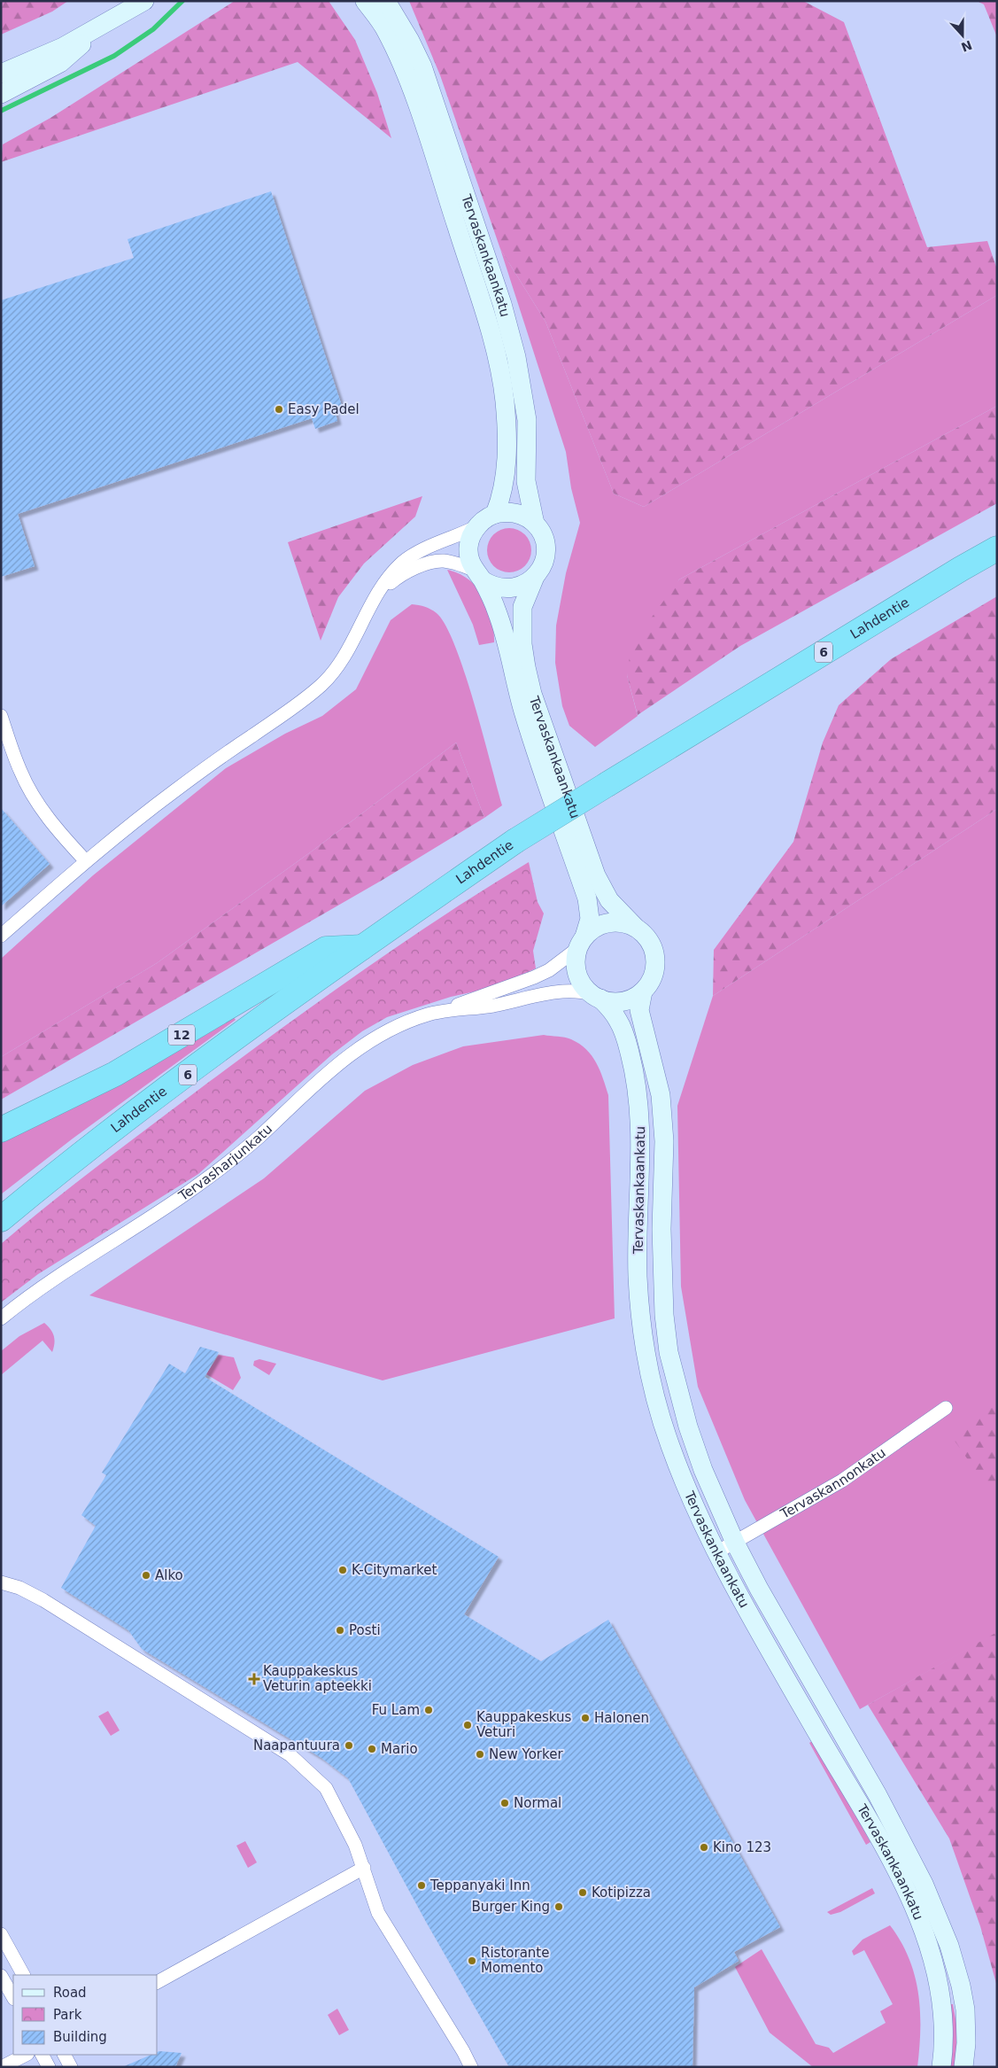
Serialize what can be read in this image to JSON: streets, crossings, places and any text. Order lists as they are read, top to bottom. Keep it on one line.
{"streets":{"highway":["Lahdentie","6","12"],"street":["Tervaskankaankatu","Tervasharjunkatu","Tervaskannonkatu"]},"crossings":[["Tervaskankaankatu","Tervasharjunkatu"],["Tervaskankaankatu","Tervaskannonkatu"],["Lahdentie","12"]],"places":{"other":["Easy Padel","K-Citymarket","Alko","Posti","Fu Lam","Halonen","Kauppakeskus Veturi","Naapantuura","Mario","New Yorker","Normal","Kino 123","Teppanyaki Inn","Kotipizza","Burger King","Ristorante Momento"],"health":["Kauppakeskus Veturin apteekki"]},"legend":["Road","Park","Building"],"north":"bottom"}
